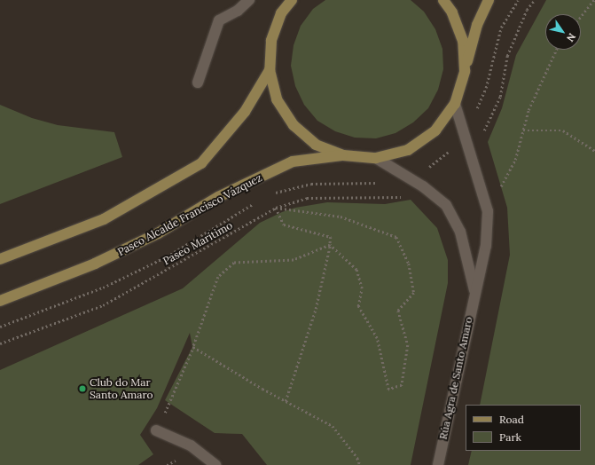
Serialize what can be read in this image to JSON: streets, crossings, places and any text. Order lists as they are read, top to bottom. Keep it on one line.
{"streets":{"main road":["Paseo Alcalde Francisco Vázquez"],"street":["Rúa Agra de Santo Amaro"],"path":["Paseo Marítimo"]},"places":["Club do Mar Santo Amaro"],"legend":["Road","Park"],"north":"bottom right"}
